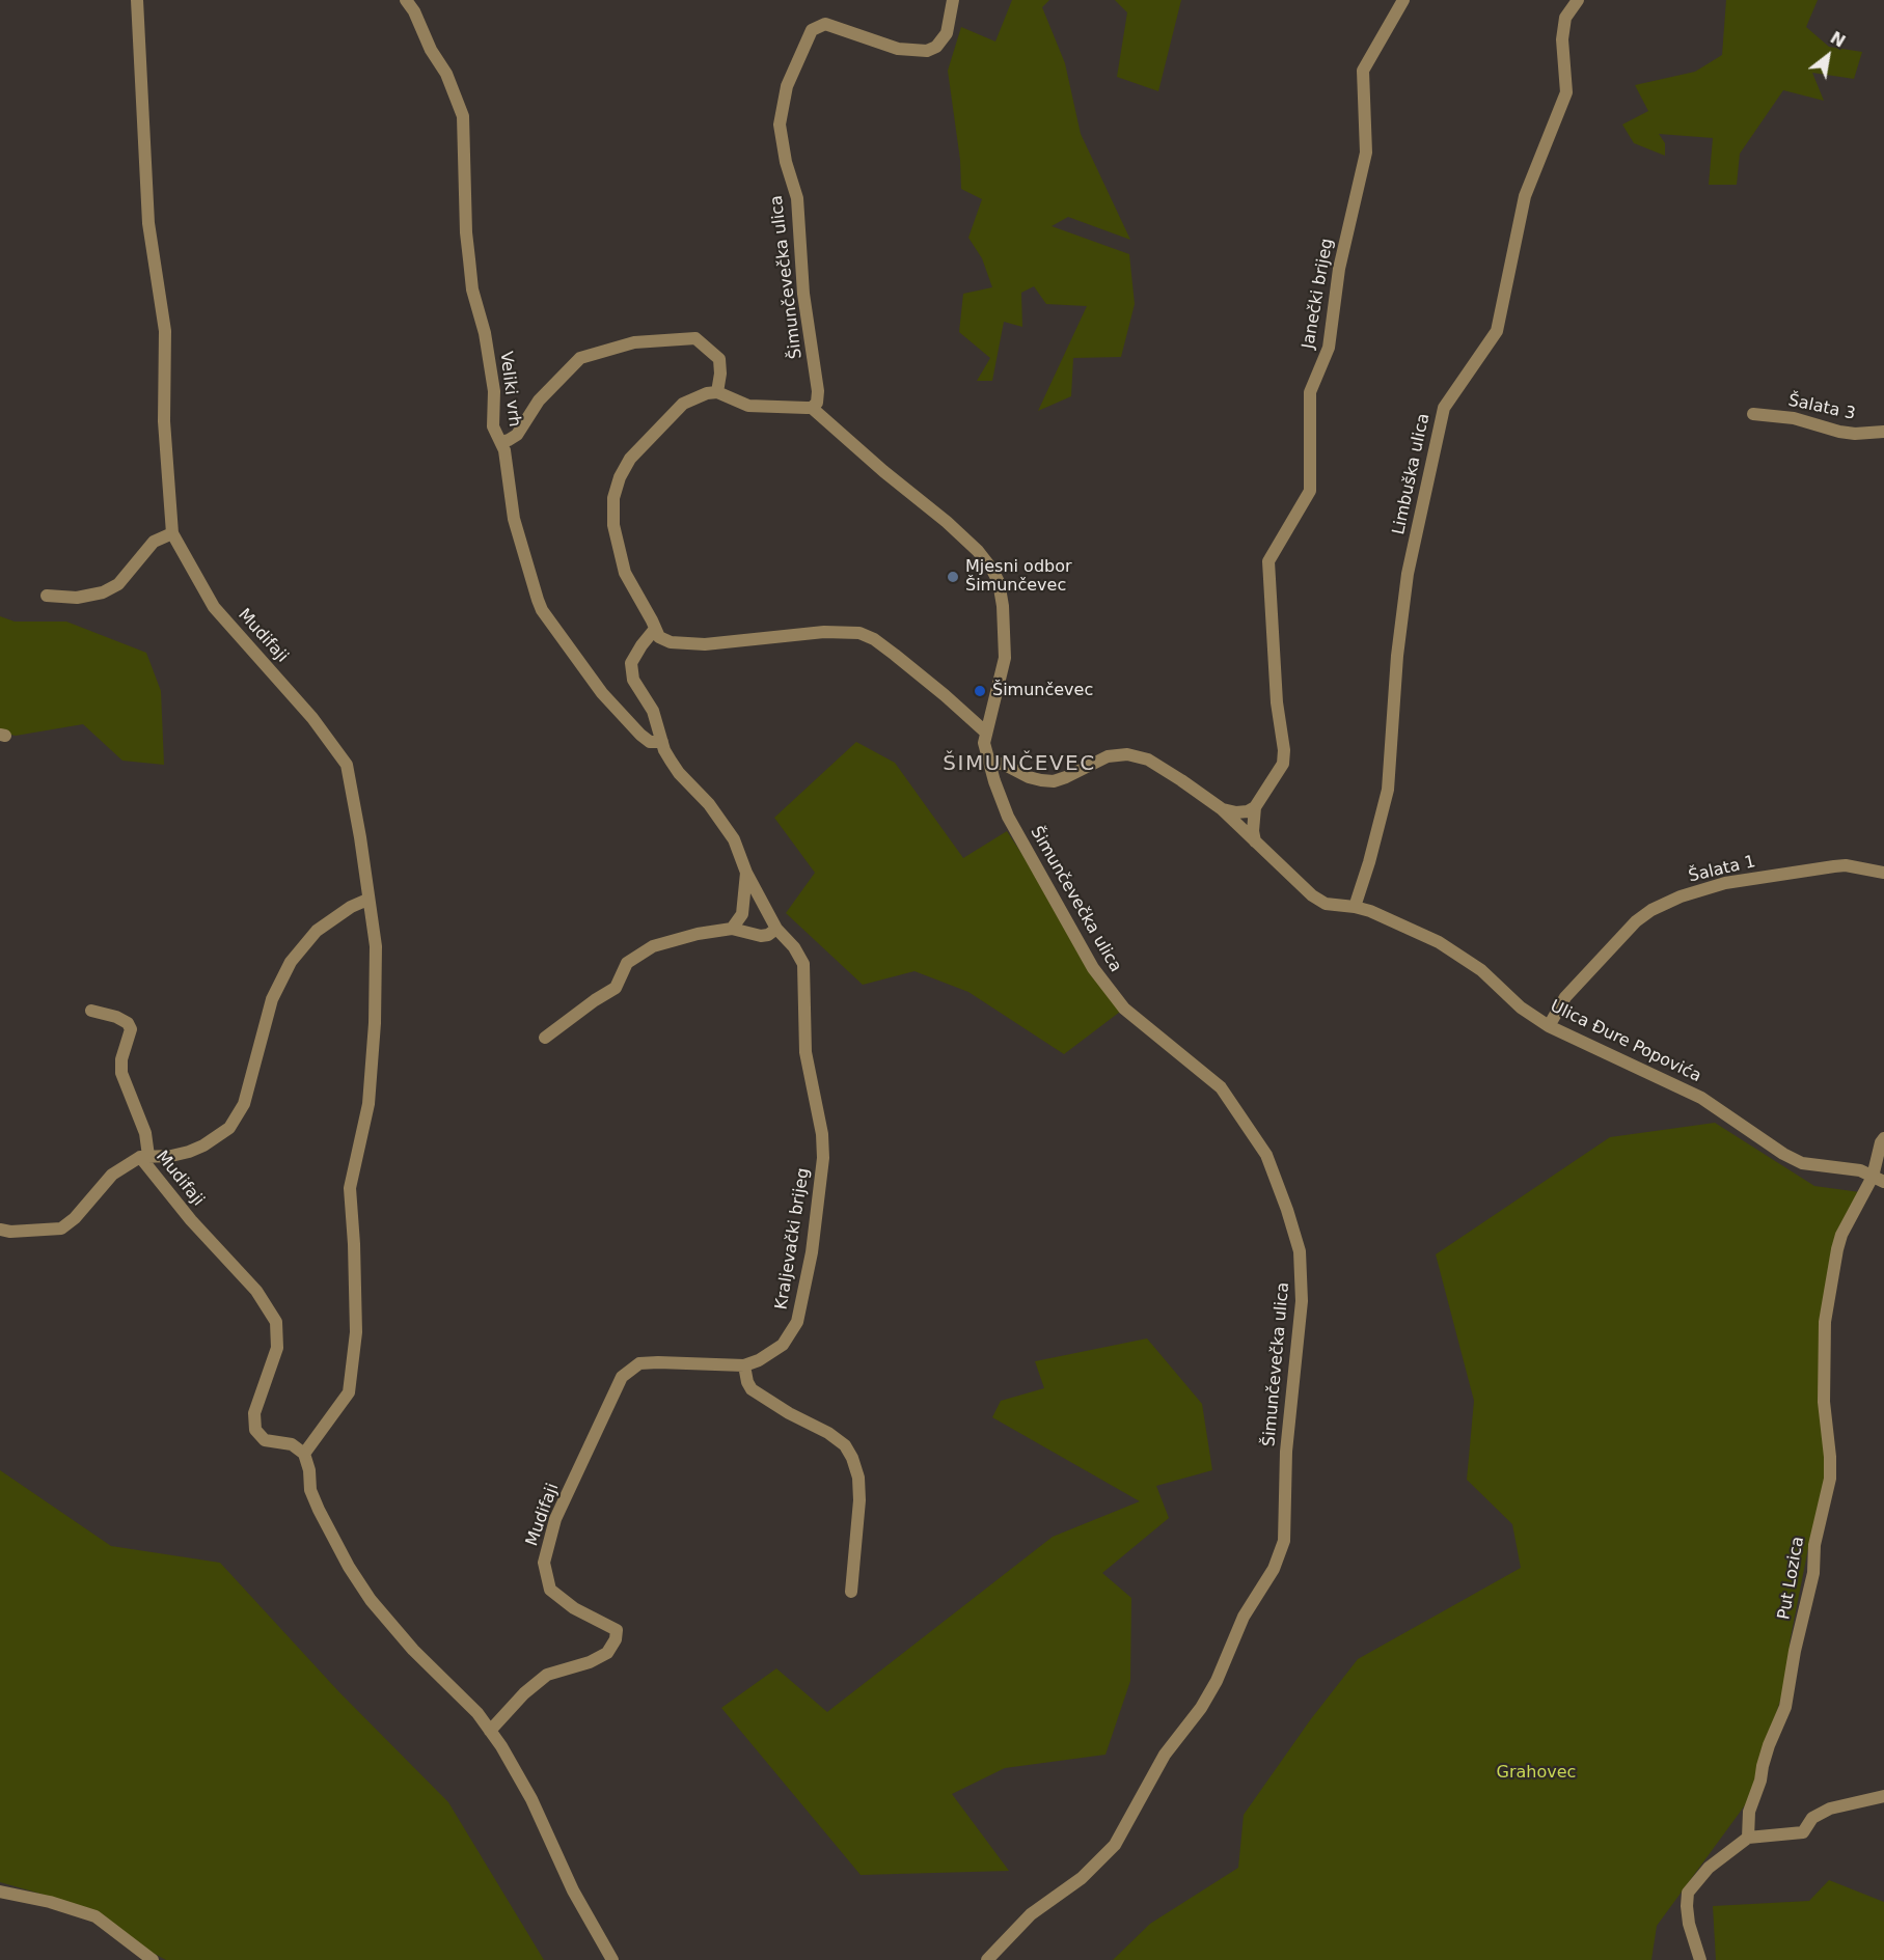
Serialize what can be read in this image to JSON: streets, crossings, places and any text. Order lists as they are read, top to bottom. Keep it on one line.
{"streets":{"street":["Šimunčevečka ulica","Janečki brijeg","Veliki vrh","Šalata 3","Limbuška ulica","Mudifaji","Šalata 1","Ulica Đure Popovića","Kraljevački brijeg","Put Lozica"]},"crossings":[["Šimunčevečka ulica","Ulica Đure Popovića"],["Veliki vrh","Kraljevački brijeg"],["Limbuška ulica","Ulica Đure Popovića"],["Mudifaji","Kraljevački brijeg"],["Šalata 1","Ulica Đure Popovića"],["Ulica Đure Popovića","Put Lozica"]],"districts":["ŠIMUNČEVEC"],"parks":["Grahovec"],"places":["Mjesni odbor Šimunčevec","Šimunčevec"],"north":"top right"}
